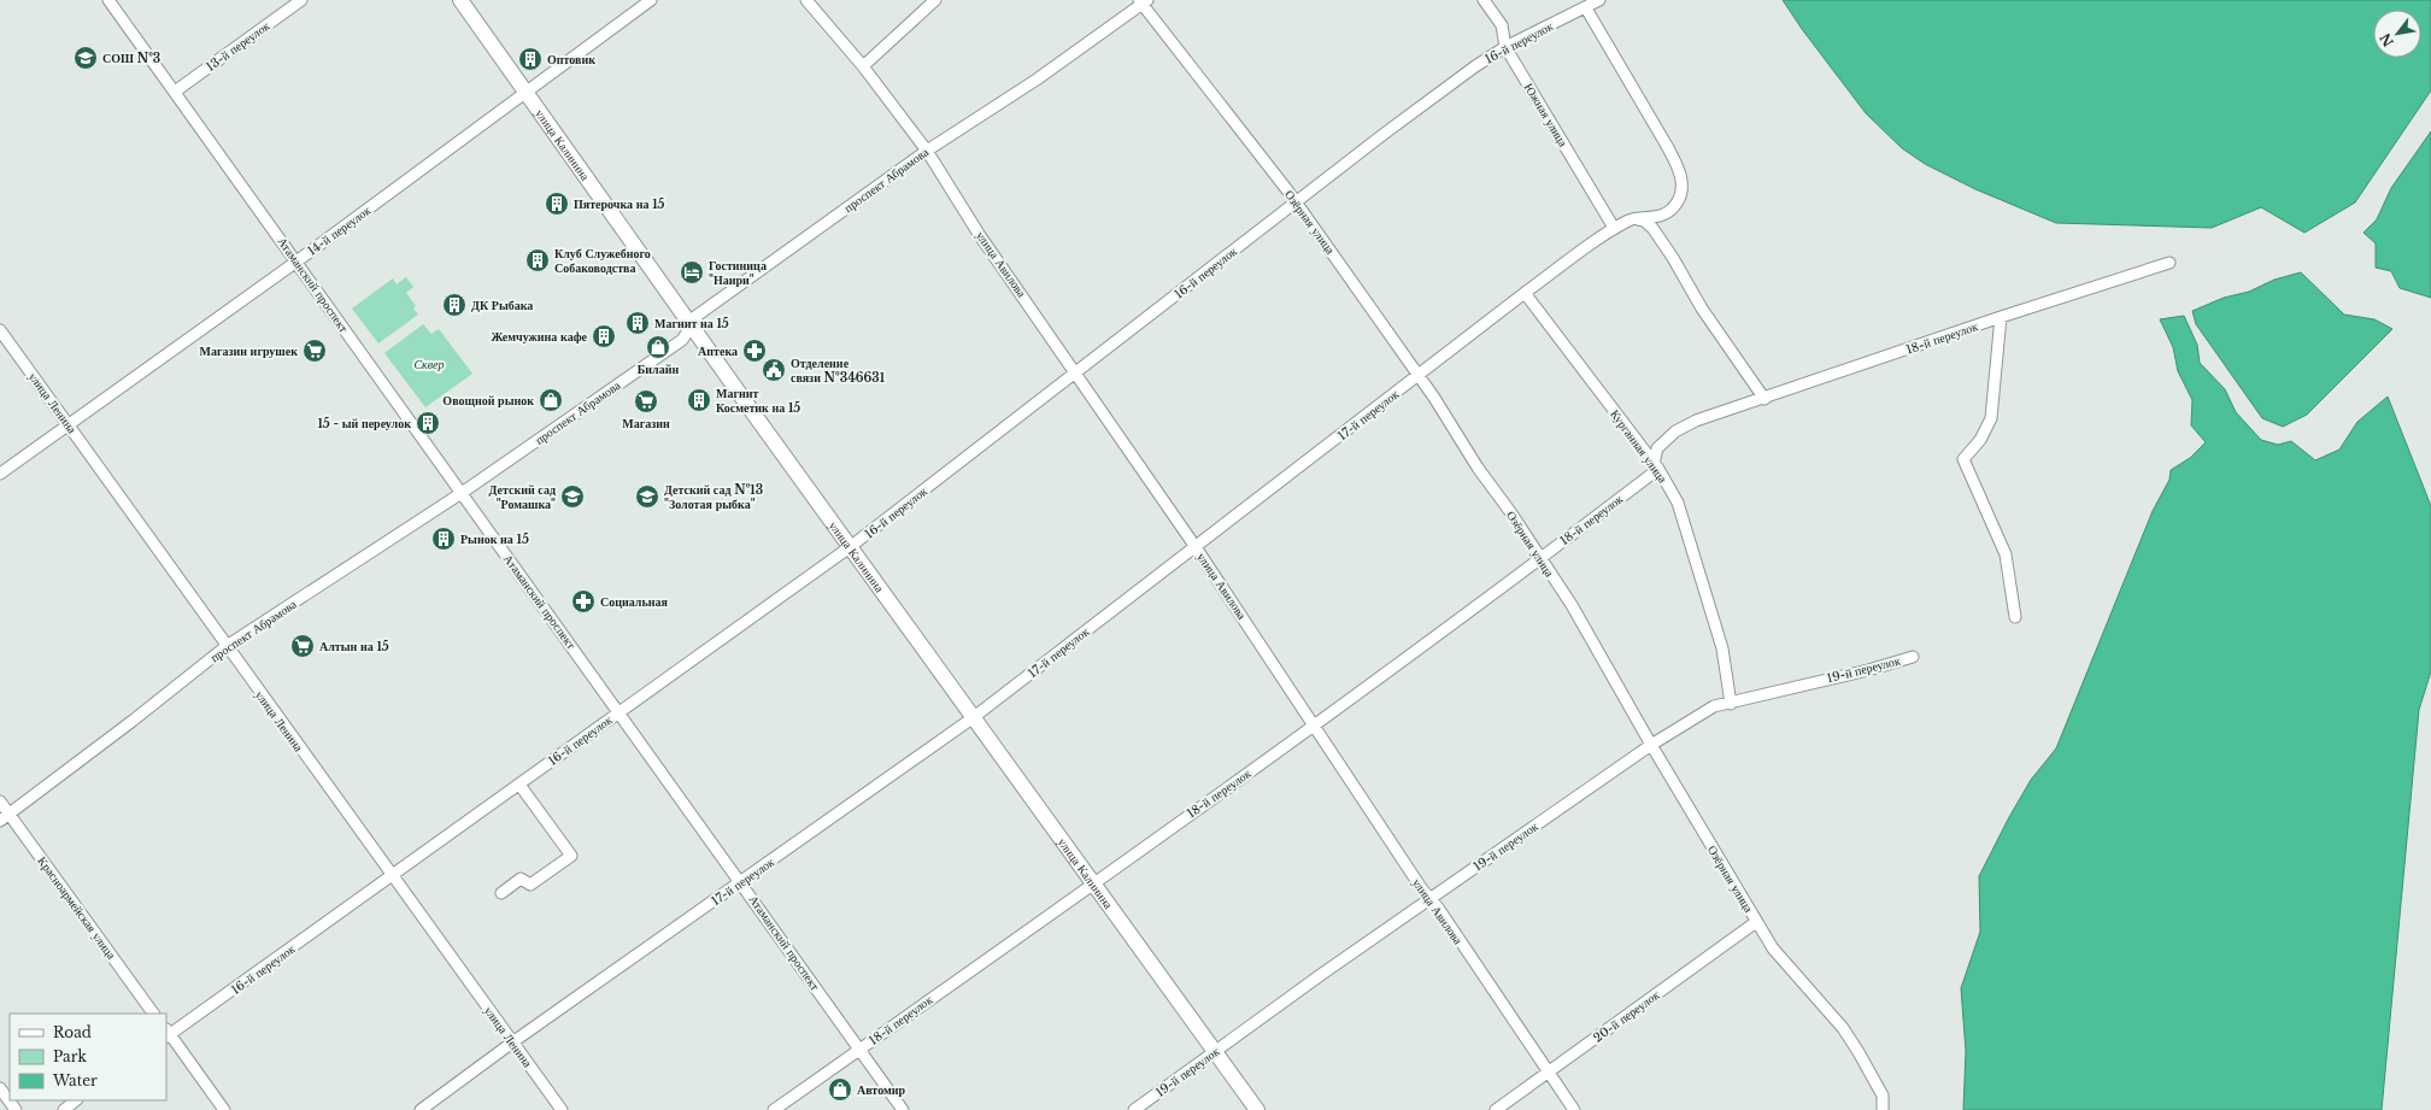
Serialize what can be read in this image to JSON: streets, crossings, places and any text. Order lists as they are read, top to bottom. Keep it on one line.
{"streets":{"main road":["улица Калинина"],"street":["16-й переулок","13-й переулок","Южная улица","проспект Абрамова","Озёрная улица","14-й переулок","улица Авилова","Атаманский проспект","18-й переулок","улица Ленина","17-й переулок","Курганная улица","19-й переулок","Красноармейская улица","20-й переулок"]},"crossings":[["16-й переулок","Южная улица"],["16-й переулок","улица Калинина"],["16-й переулок","Озёрная улица"],["16-й переулок","улица Авилова"],["16-й переулок","Атаманский проспект"],["16-й переулок","улица Ленина"],["16-й переулок","17-й переулок"],["13-й переулок","Атаманский проспект"],["Южная улица","17-й переулок"],["улица Калинина","проспект Абрамова"],["улица Калинина","14-й переулок"],["улица Калинина","18-й переулок"],["улица Калинина","17-й переулок"],["улица Калинина","19-й переулок"],["проспект Абрамова","Озёрная улица"],["проспект Абрамова","улица Авилова"],["проспект Абрамова","Атаманский проспект"],["проспект Абрамова","улица Ленина"],["проспект Абрамова","Красноармейская улица"],["Озёрная улица","18-й переулок"],["Озёрная улица","17-й переулок"],["Озёрная улица","19-й переулок"],["Озёрная улица","20-й переулок"],["14-й переулок","Атаманский проспект"],["14-й переулок","улица Ленина"],["улица Авилова","18-й переулок"],["улица Авилова","17-й переулок"],["улица Авилова","19-й переулок"],["улица Авилова","20-й переулок"],["Атаманский проспект","18-й переулок"],["Атаманский проспект","17-й переулок"],["18-й переулок","Курганная улица"],["улица Ленина","17-й переулок"],["17-й переулок","Курганная улица"],["Курганная улица","19-й переулок"]],"parks":["Сквер"],"places":{"school or university":["СОШ №3","Детский сад \"Ромашка\"","Детский сад №13 \"Золотая рыбка\""],"building":["Оптовик","Пятерочка на 15","Клуб Служебного Собаководства","ДК Рыбака","Магнит на 15","Жемчужина кафе","Магнит Косметик на 15","15 - ый переулок","Рынок на 15"],"hotel":["Гостиница \"Наири\""],"shop":["Билайн","Овощной рынок","Автомир"],"supermarket":["Магазин игрушек","Магазин","Алтын на 15"],"pharmacy":["Аптека","Социальная"],"public building":["Отделение связи №346631"]},"legend":["Road","Park","Water"],"north":"bottom left"}
